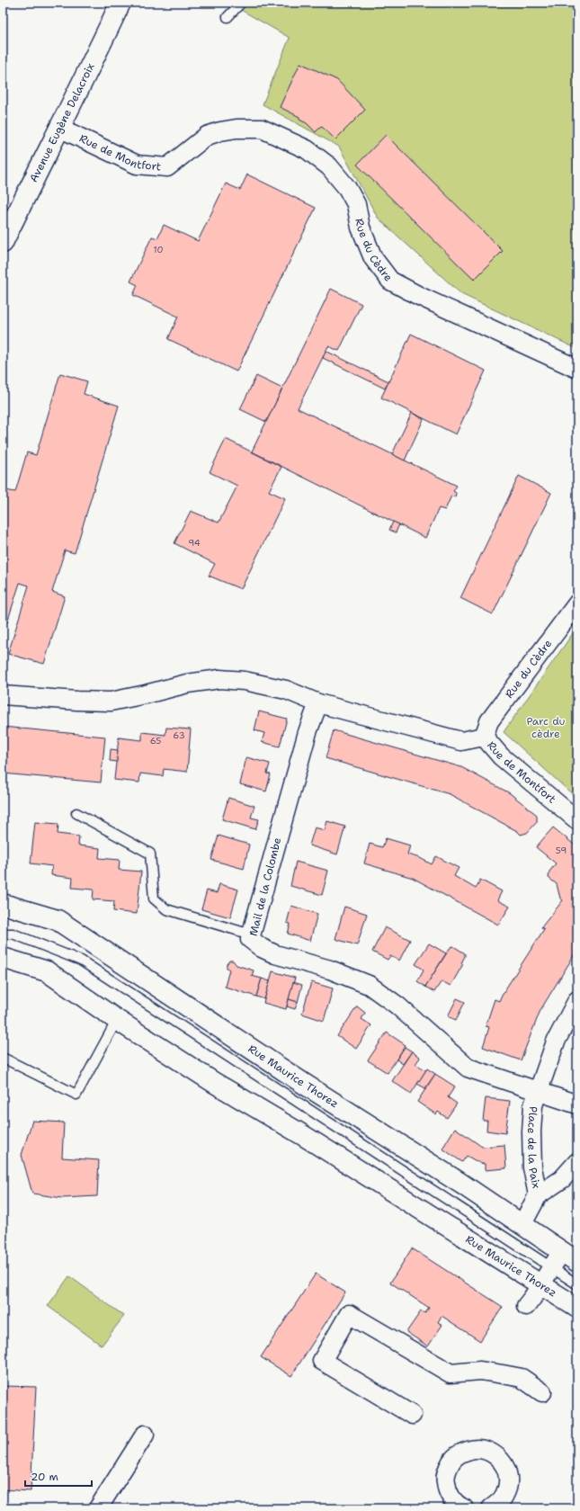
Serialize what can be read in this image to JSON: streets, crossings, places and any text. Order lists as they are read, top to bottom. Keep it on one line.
{"streets":{"main road":["Avenue Eugène Delacroix","Rue Maurice Thorez"],"street":["Rue de Montfort","Rue du Cèdre","Mail de la Colombe","Place de la Paix"]},"crossings":[["Avenue Eugène Delacroix","Rue de Montfort"],["Rue de Montfort","Rue du Cèdre"],["Mail de la Colombe","Place de la Paix"],["Rue Maurice Thorez","Place de la Paix"]],"parks":["Parc du cèdre"],"house_numbers":["10","94","63","65","59"],"scale_bar":"20 m"}
